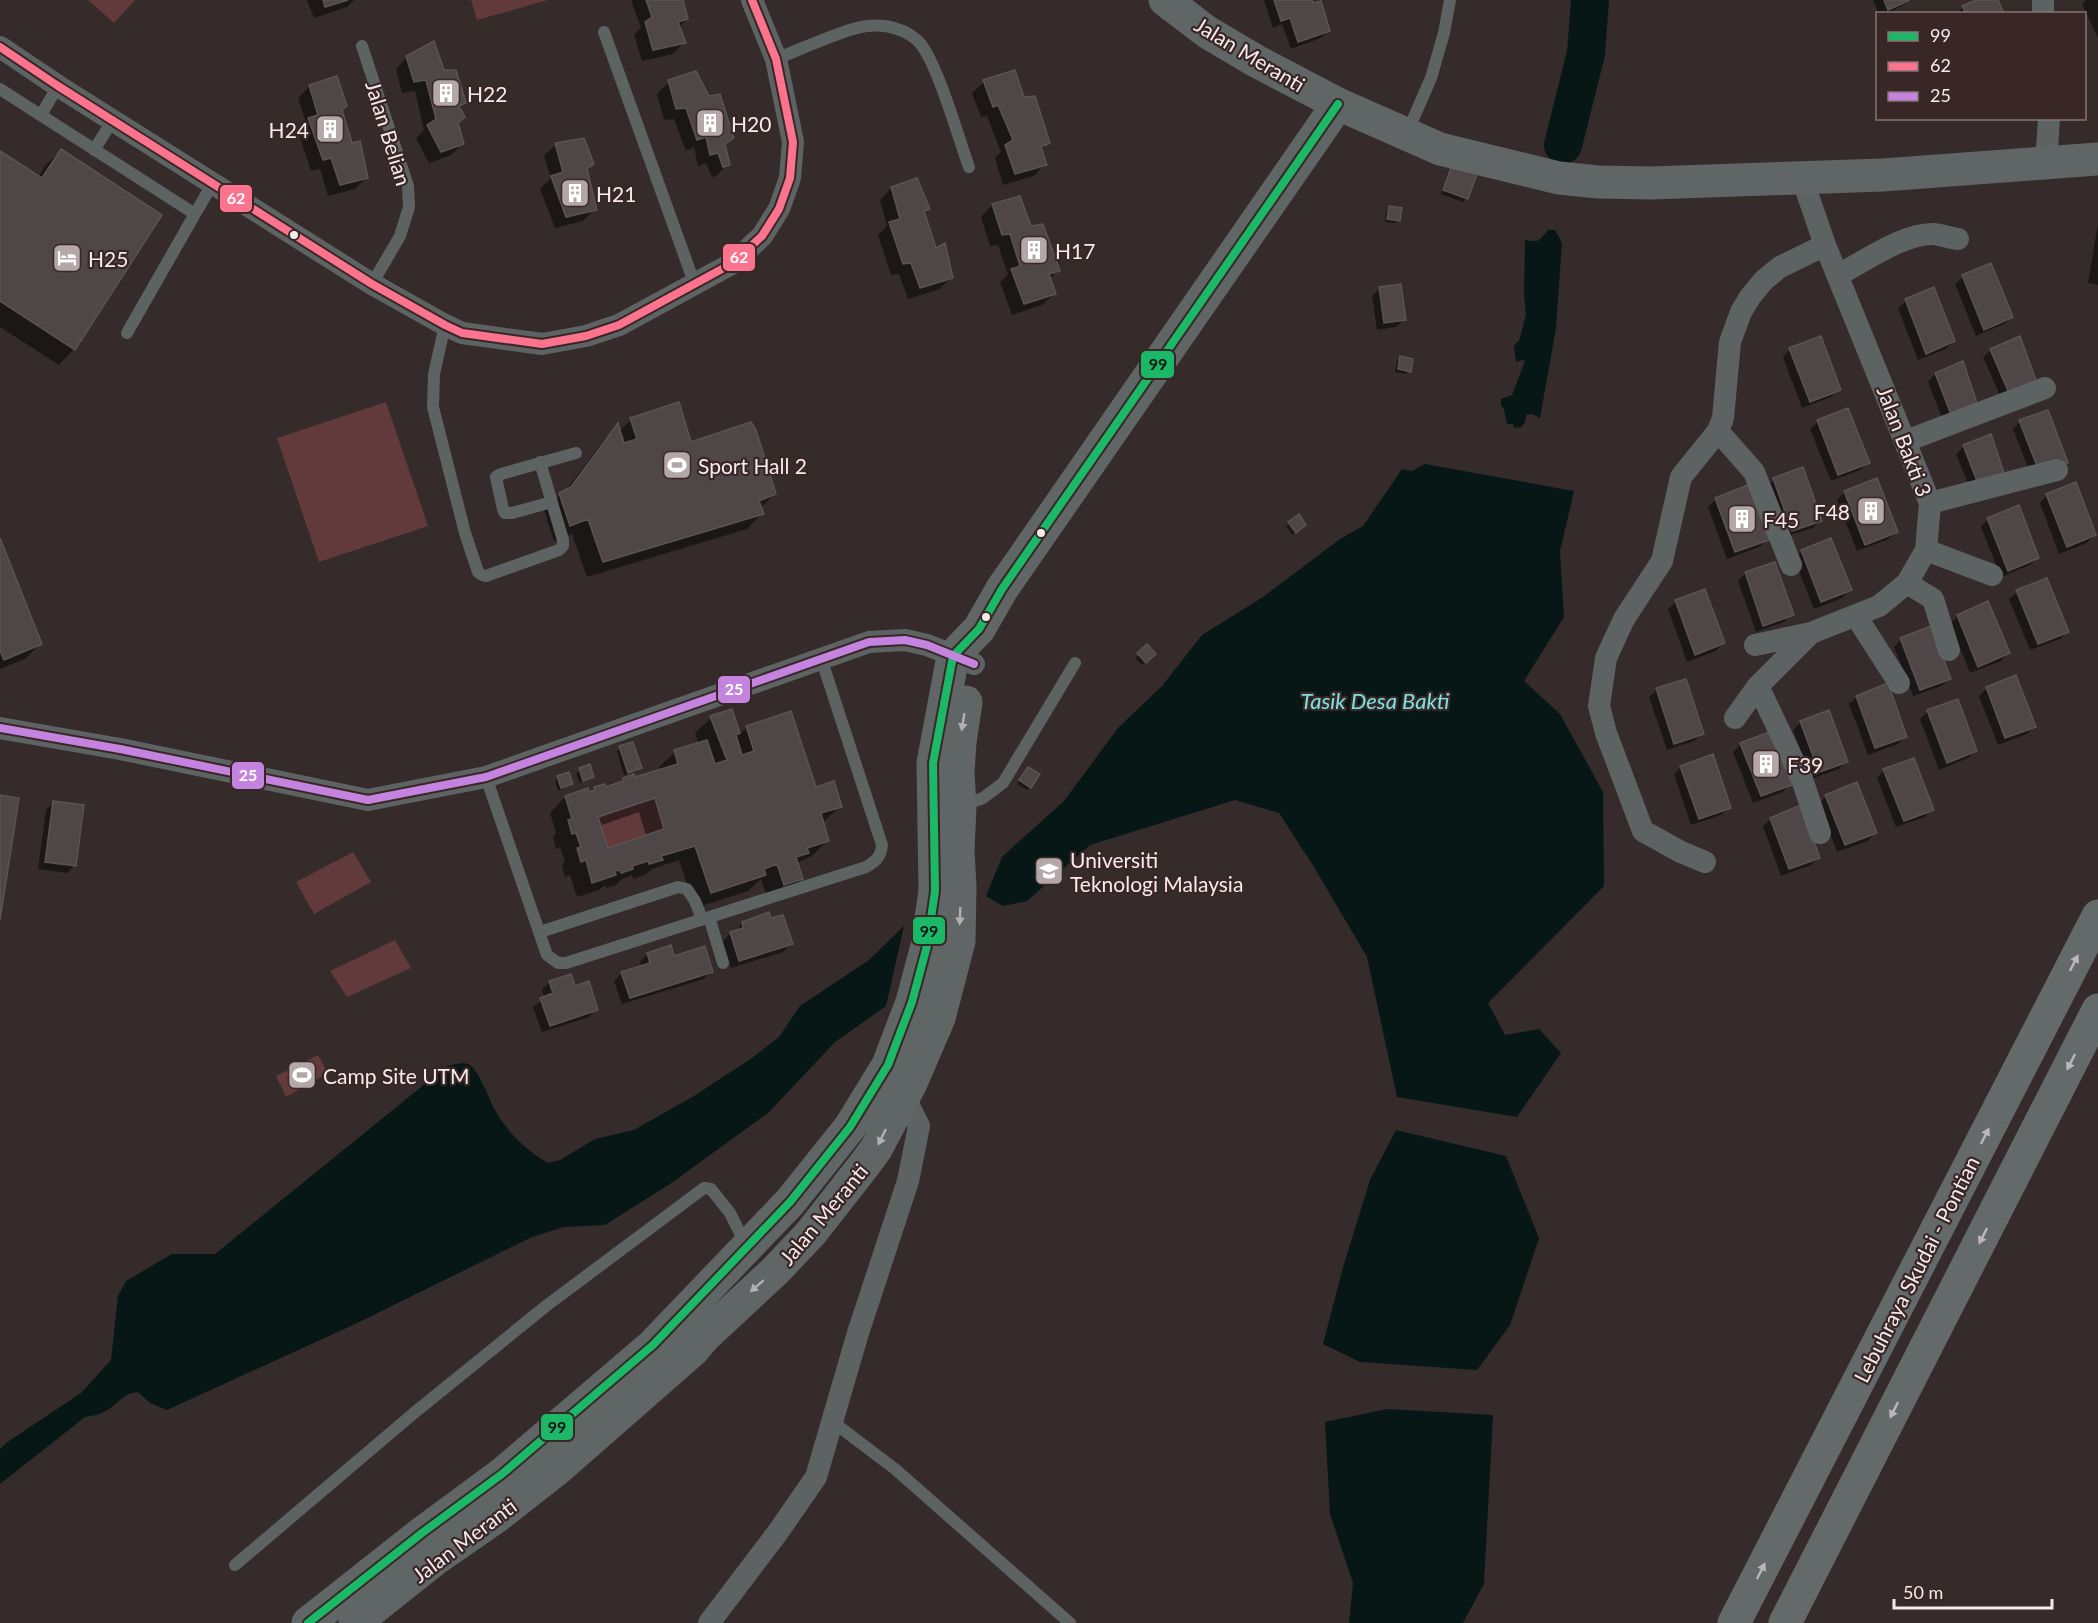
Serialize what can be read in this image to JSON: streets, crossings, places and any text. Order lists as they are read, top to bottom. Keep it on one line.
{"streets":{"highway":["Lebuhraya Skudai - Pontian"],"street":["Jalan Meranti","Jalan Bakti 3"],"lane":["Jalan Belian"]},"crossings":[["Jalan Meranti","Jalan Bakti 3"]],"water":["Tasik Desa Bakti"],"places":{"building":["H22","H20","H24","H21","H17","F48","F45","F39"],"hotel":["H25"],"sports":["Sport Hall 2","Camp Site UTM"],"school or university":["Universiti Teknologi Malaysia"]},"lines":["transit line 62","transit line 99","transit line 25"],"legend":["99","62","25"],"scale_bar":"50 m"}
